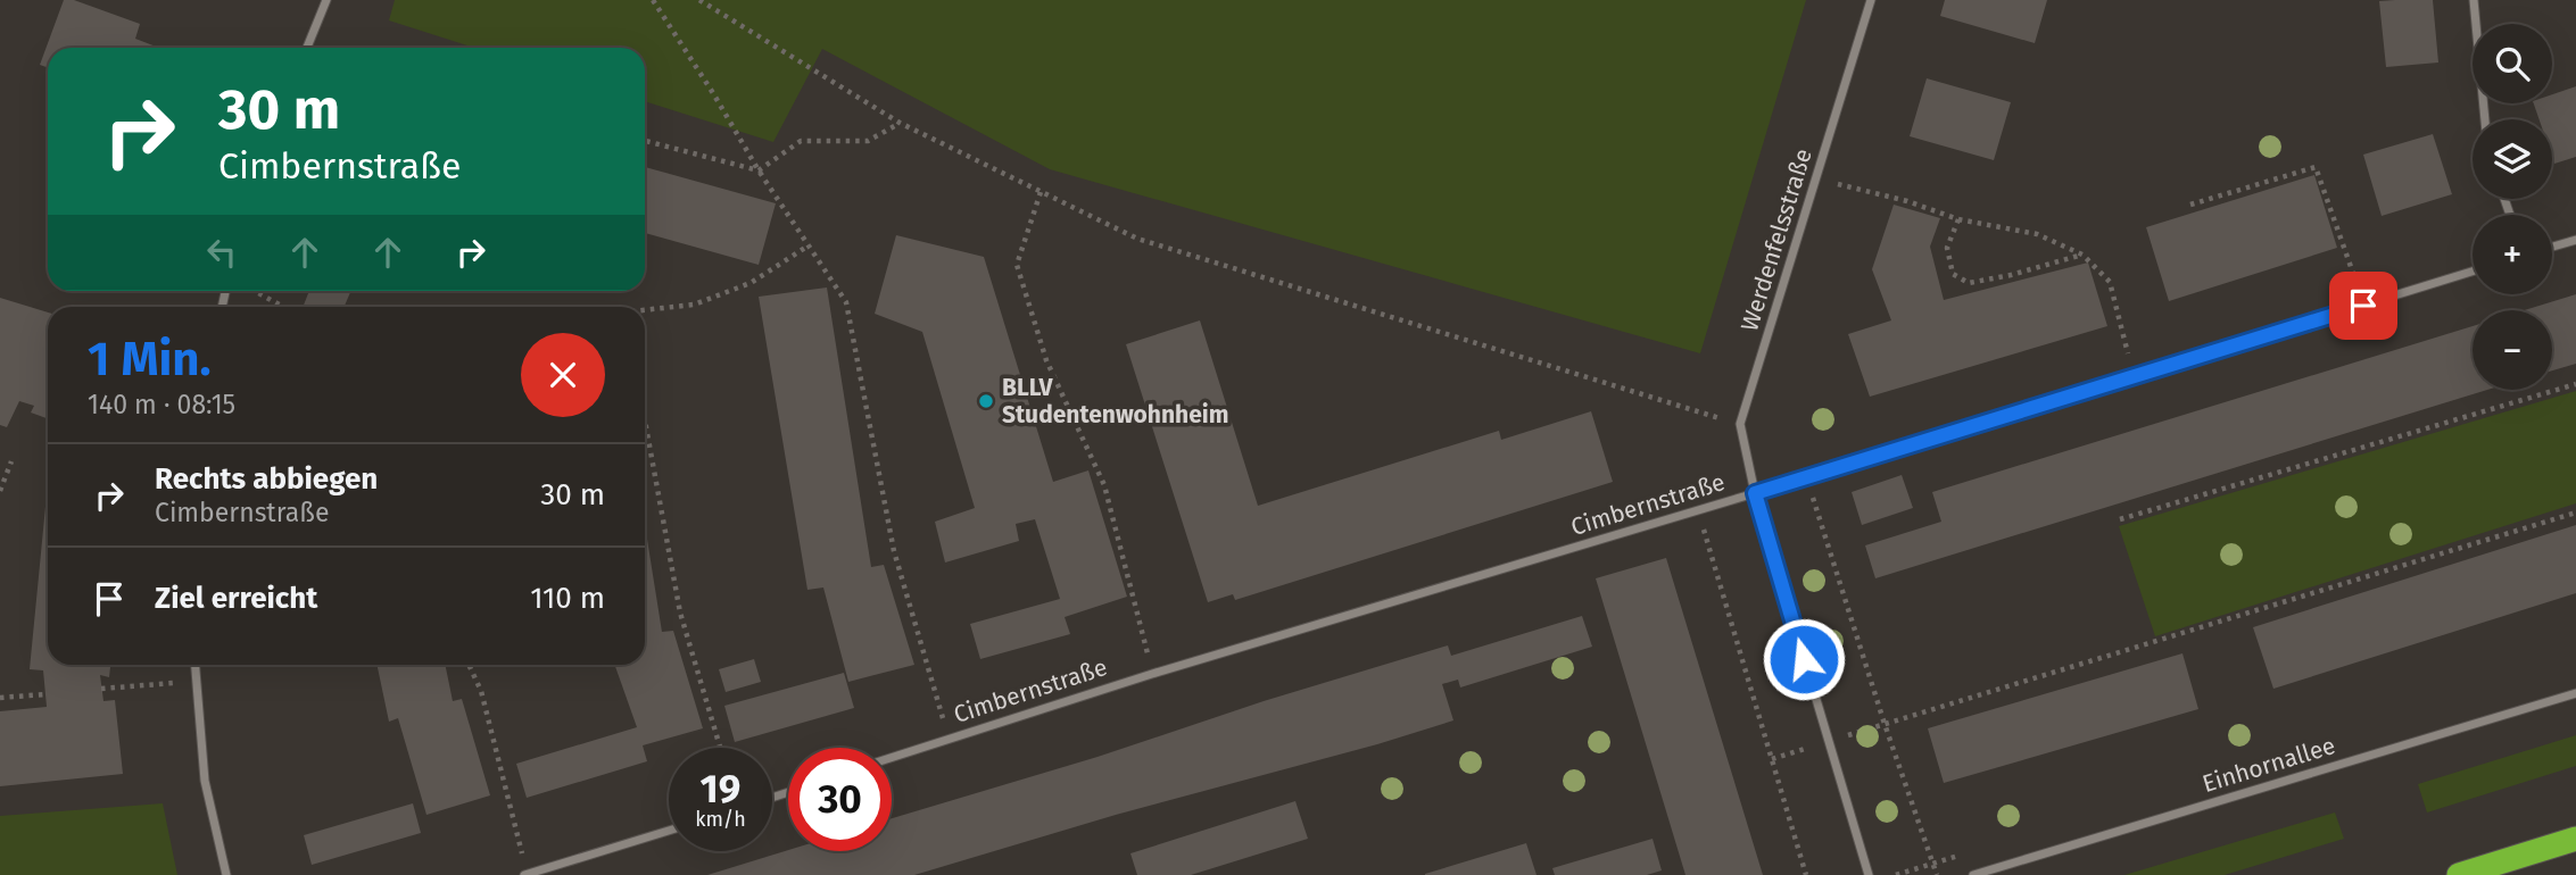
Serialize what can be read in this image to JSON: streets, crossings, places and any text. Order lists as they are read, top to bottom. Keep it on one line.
{"streets":{"street":["Werdenfelsstraße","Cimbernstraße","Einhornallee"]},"crossings":[["Werdenfelsstraße","Cimbernstraße"]],"places":["BLLV Studentenwohnheim"],"page":{"map_buttons":["+","−"],"turn":["30 m","Cimbernstraße"],"heading":["1 Min.","140 m · 08:15"],"list":[{"name":"Rechts abbiegen","note":"Cimbernstraße","value":"30 m"},{"name":"Ziel erreicht","value":"110 m"}],"speed":"19 km/h","limit":"30"}}
